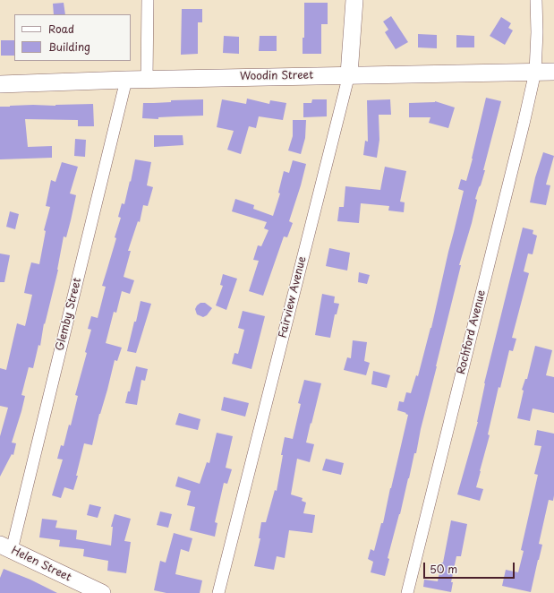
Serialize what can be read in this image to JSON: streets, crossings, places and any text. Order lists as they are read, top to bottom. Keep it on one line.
{"streets":{"main road":["Woodin Street","Fairview Avenue","Helen Street"],"street":["Glemby Street","Rochford Avenue"]},"crossings":[["Woodin Street","Fairview Avenue"],["Woodin Street","Glemby Street"],["Woodin Street","Rochford Avenue"],["Glemby Street","Helen Street"]],"legend":["Road","Building"],"scale_bar":"50 m"}
